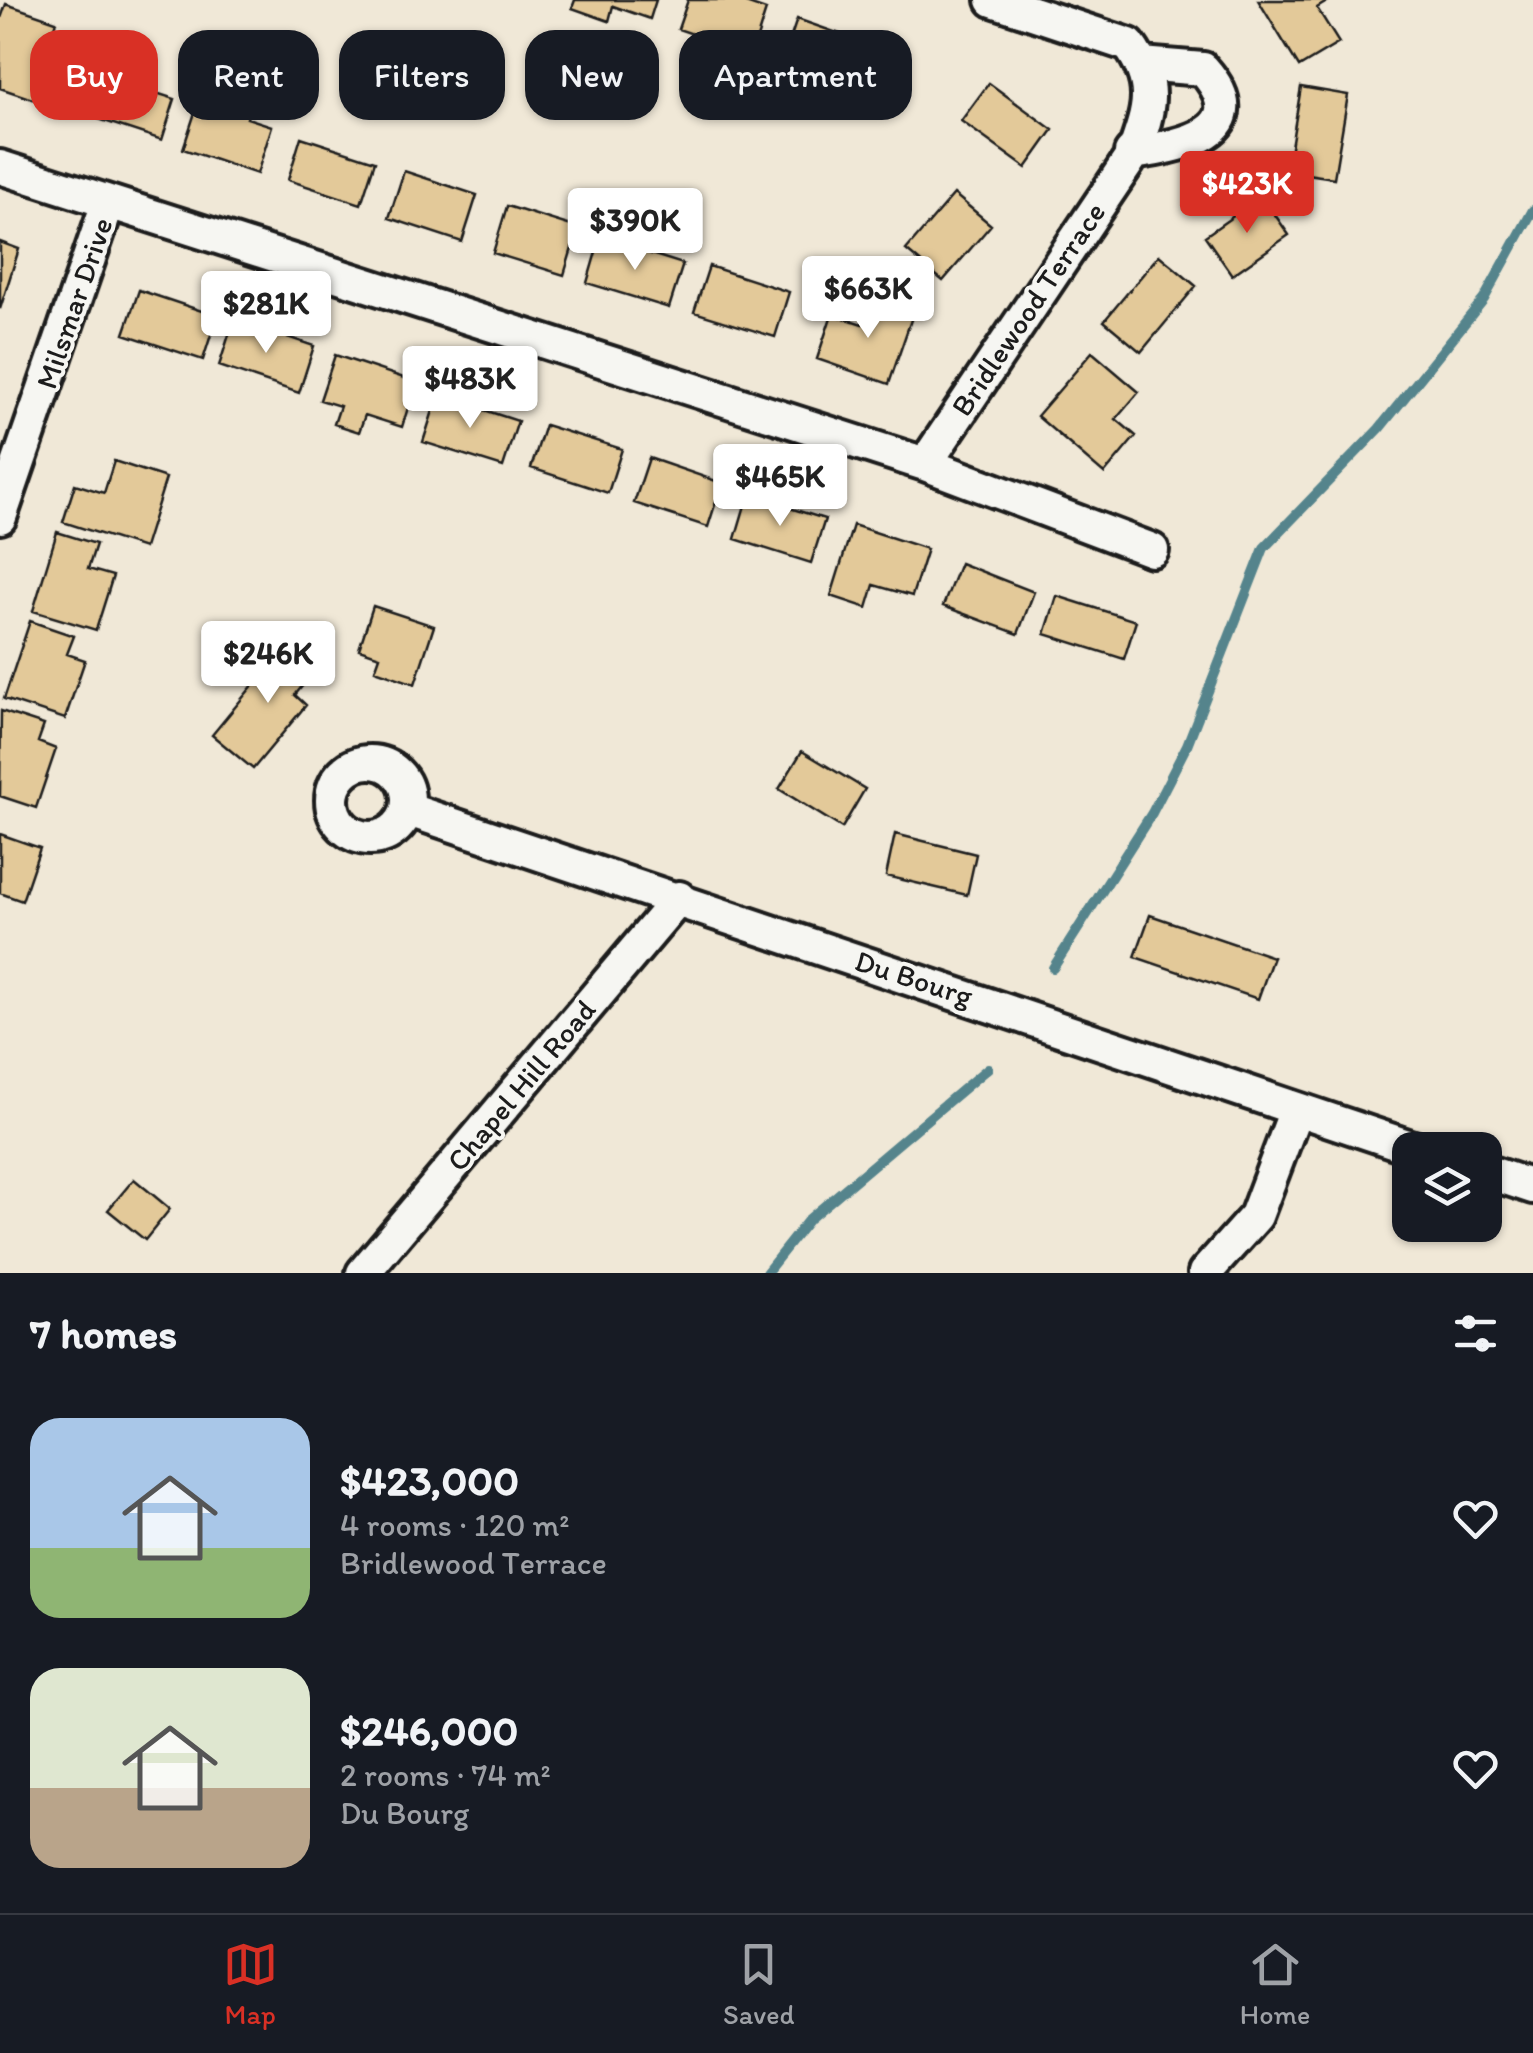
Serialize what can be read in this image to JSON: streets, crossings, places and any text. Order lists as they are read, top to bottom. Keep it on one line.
{"streets":{"street":["Milsmar Drive","Bridlewood Terrace","Du Bourg","Chapel Hill Road"]},"crossings":[["Du Bourg","Chapel Hill Road"]],"page":{"chip":["Buy","Rent","Filters","New","Apartment"],"price":["$423K","$390K","$663K","$281K","$483K","$465K","$246K"],"heading":"7 homes","list":[{"name":"$423,000","note":"4 rooms · 120 m² · Bridlewood Terrace"},{"name":"$246,000","note":"2 rooms · 74 m² · Du Bourg"}],"tabs":["Map","Saved","Home"]}}
